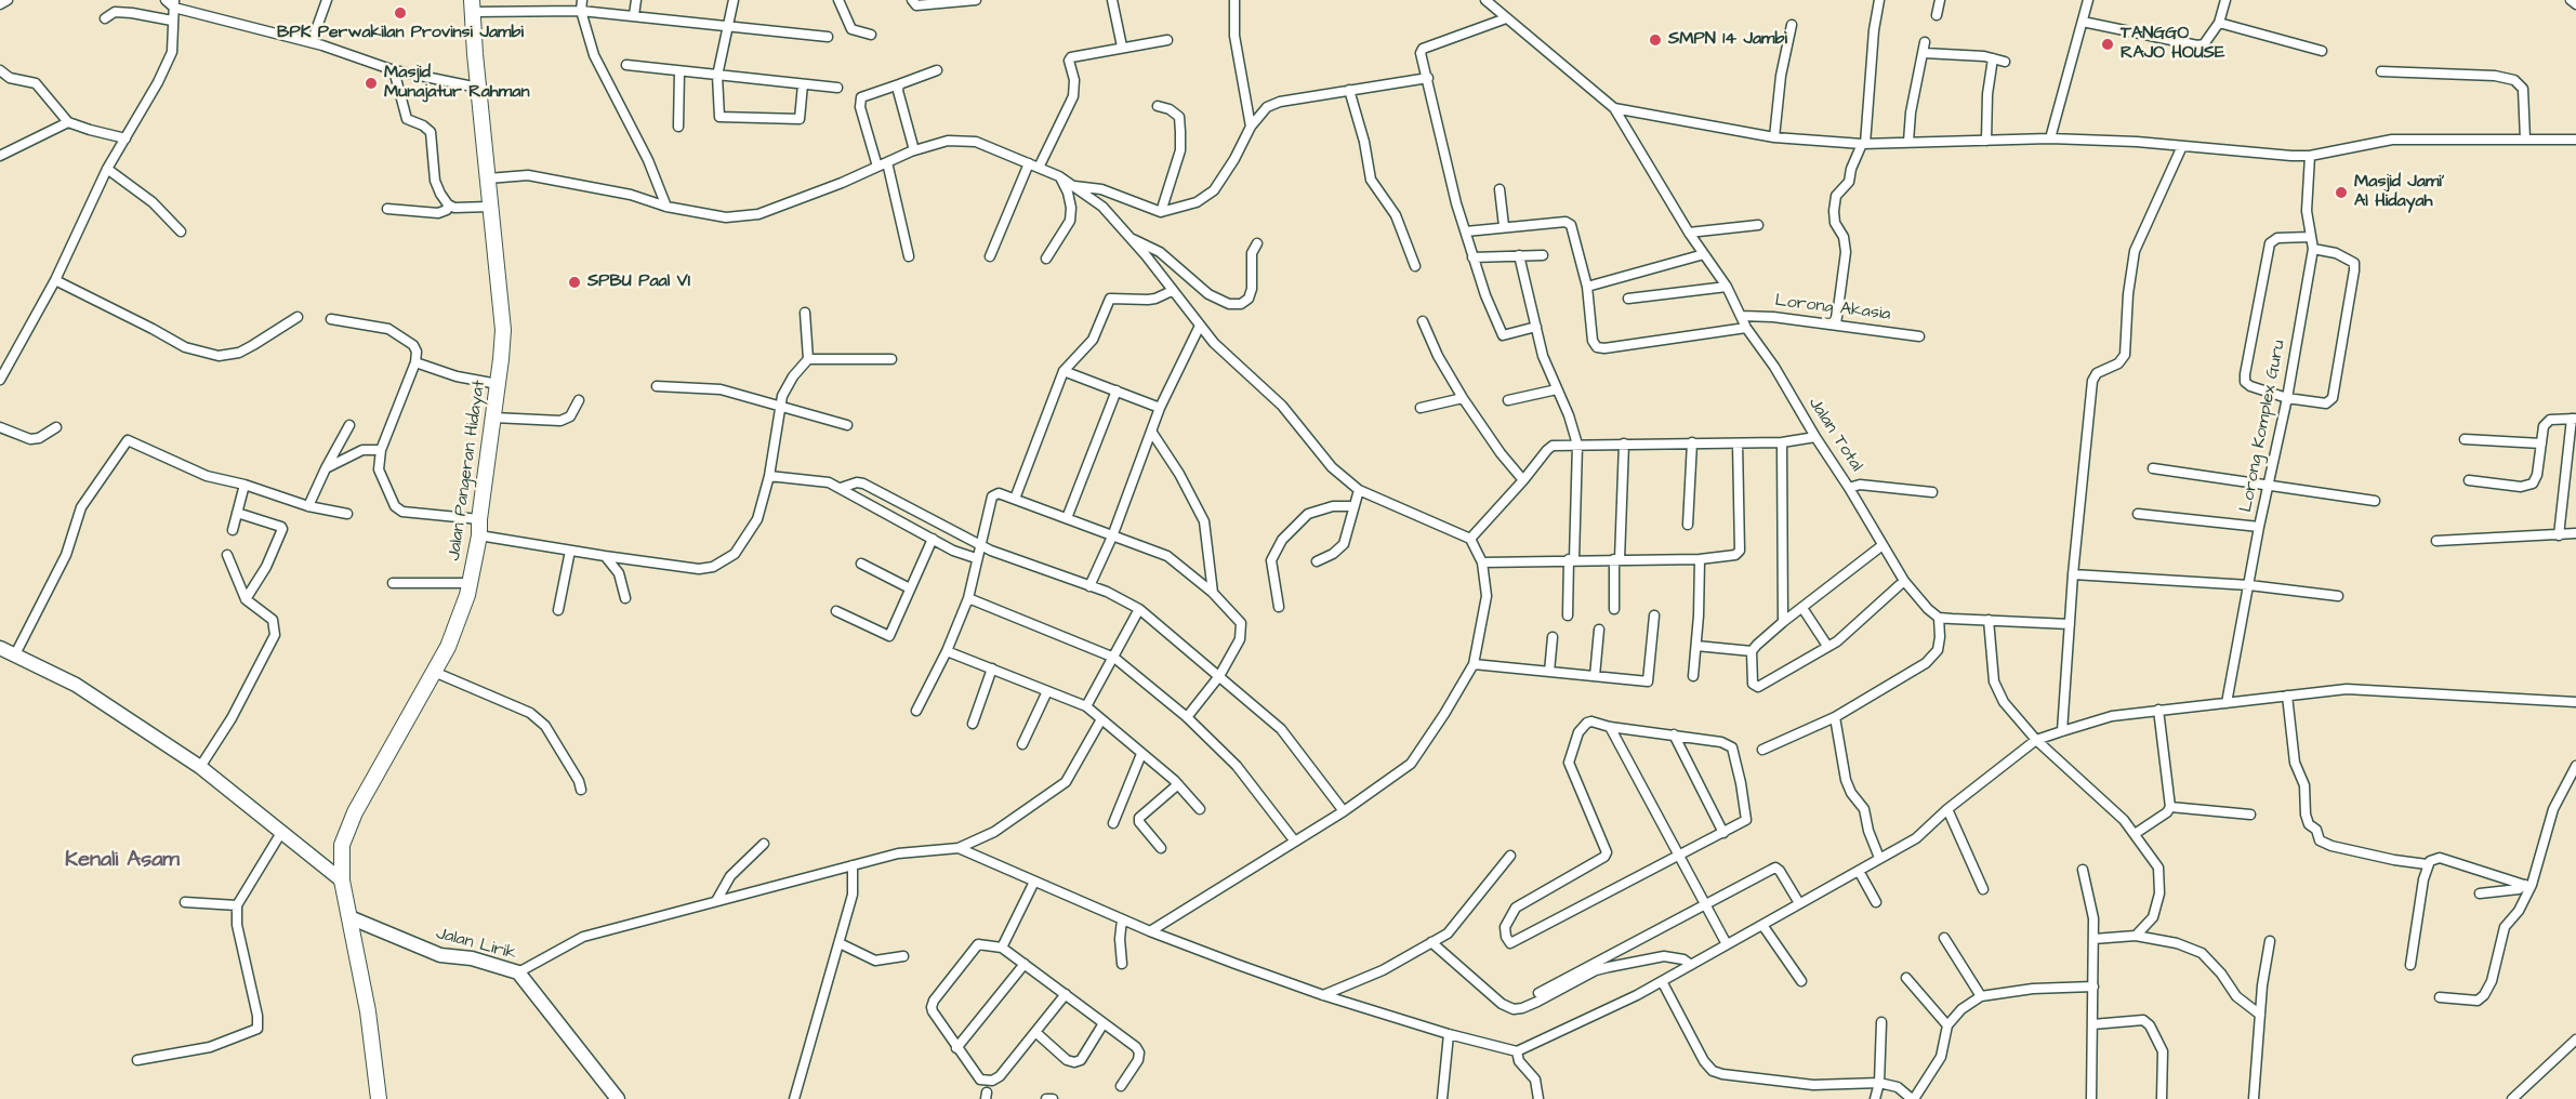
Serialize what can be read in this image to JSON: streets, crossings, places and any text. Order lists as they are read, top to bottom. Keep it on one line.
{"streets":{"highway":["Jalan Pangeran Hidayat"],"main road":["Jalan Lirik"],"street":["Lorong Akasia","Lorong Komplex Guru","Jalan Total"]},"crossings":[["Lorong Akasia","Jalan Total"],["Jalan Pangeran Hidayat","Jalan Lirik"]],"districts":["Kenali Asam"],"places":["BPK Perwakilan Provinsi Jambi","SMPN 14 Jambi","TANGGO RAJO HOUSE","Masjid Munajatur Rahman","Masjid Jami' Al Hidayah","SPBU Paal VI"]}
